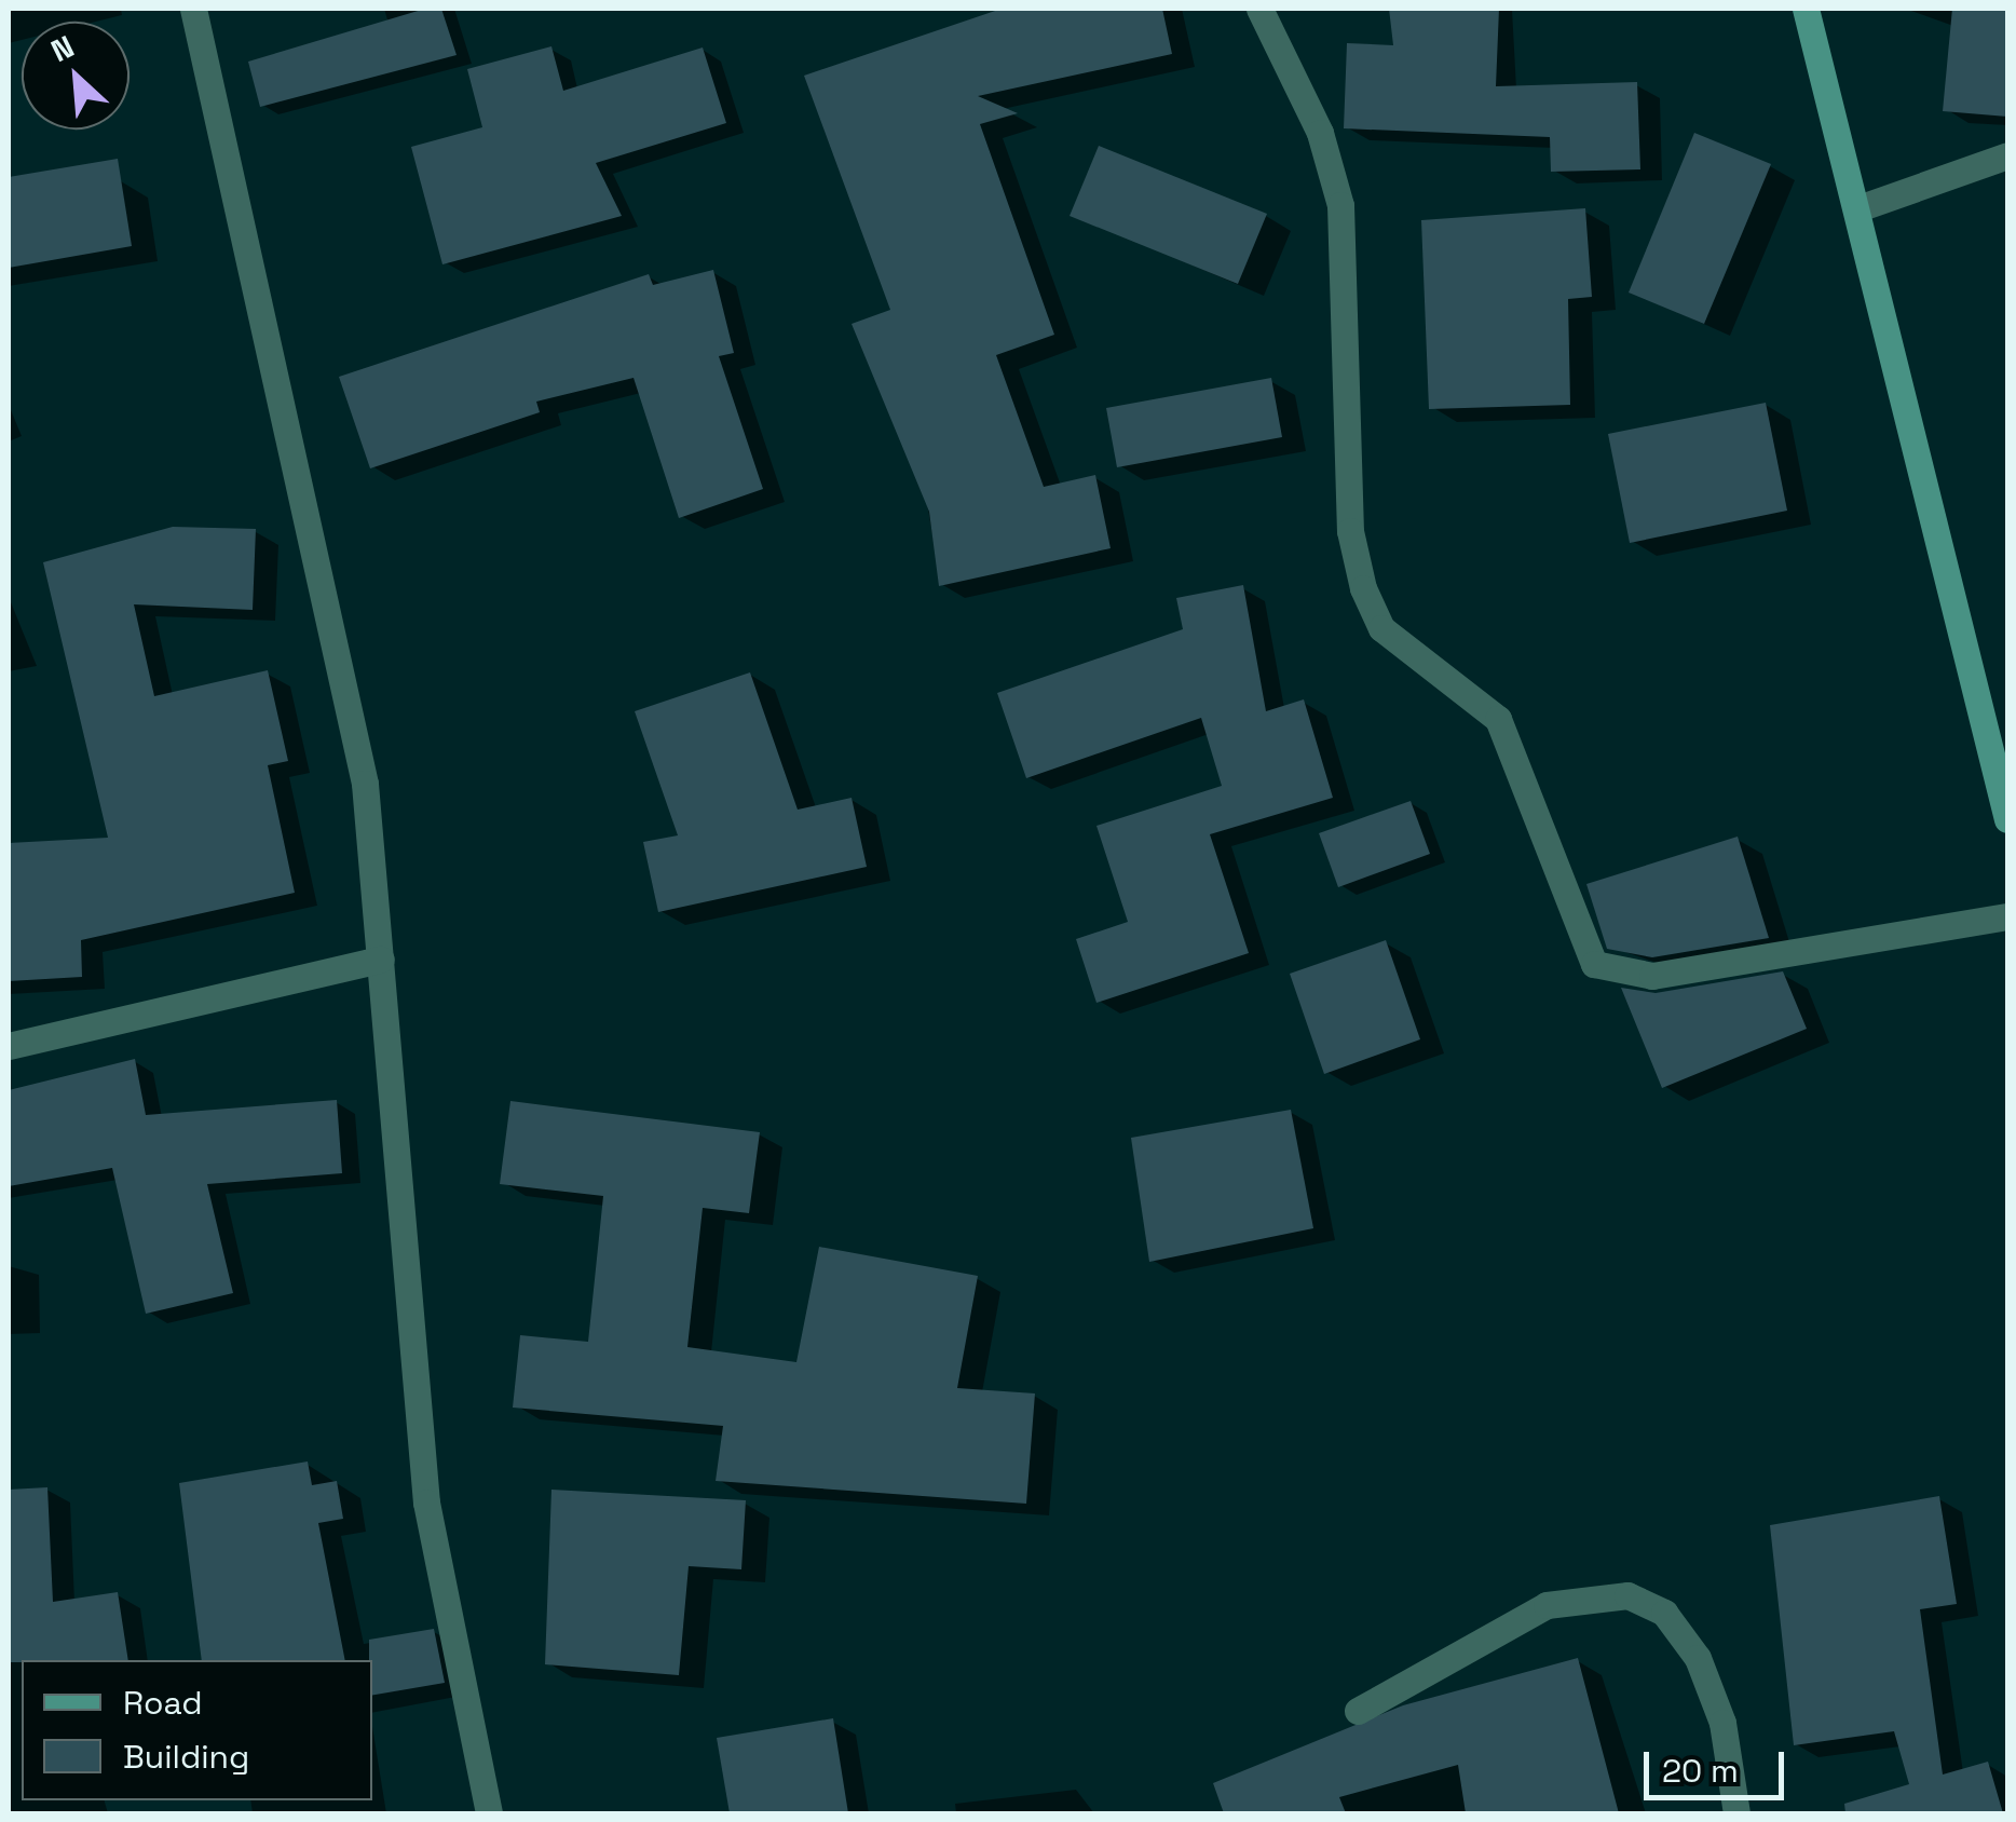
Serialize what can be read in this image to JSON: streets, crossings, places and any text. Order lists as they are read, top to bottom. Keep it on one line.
{"legend":["Road","Building"],"scale_bar":"20 m","north":"top left"}
